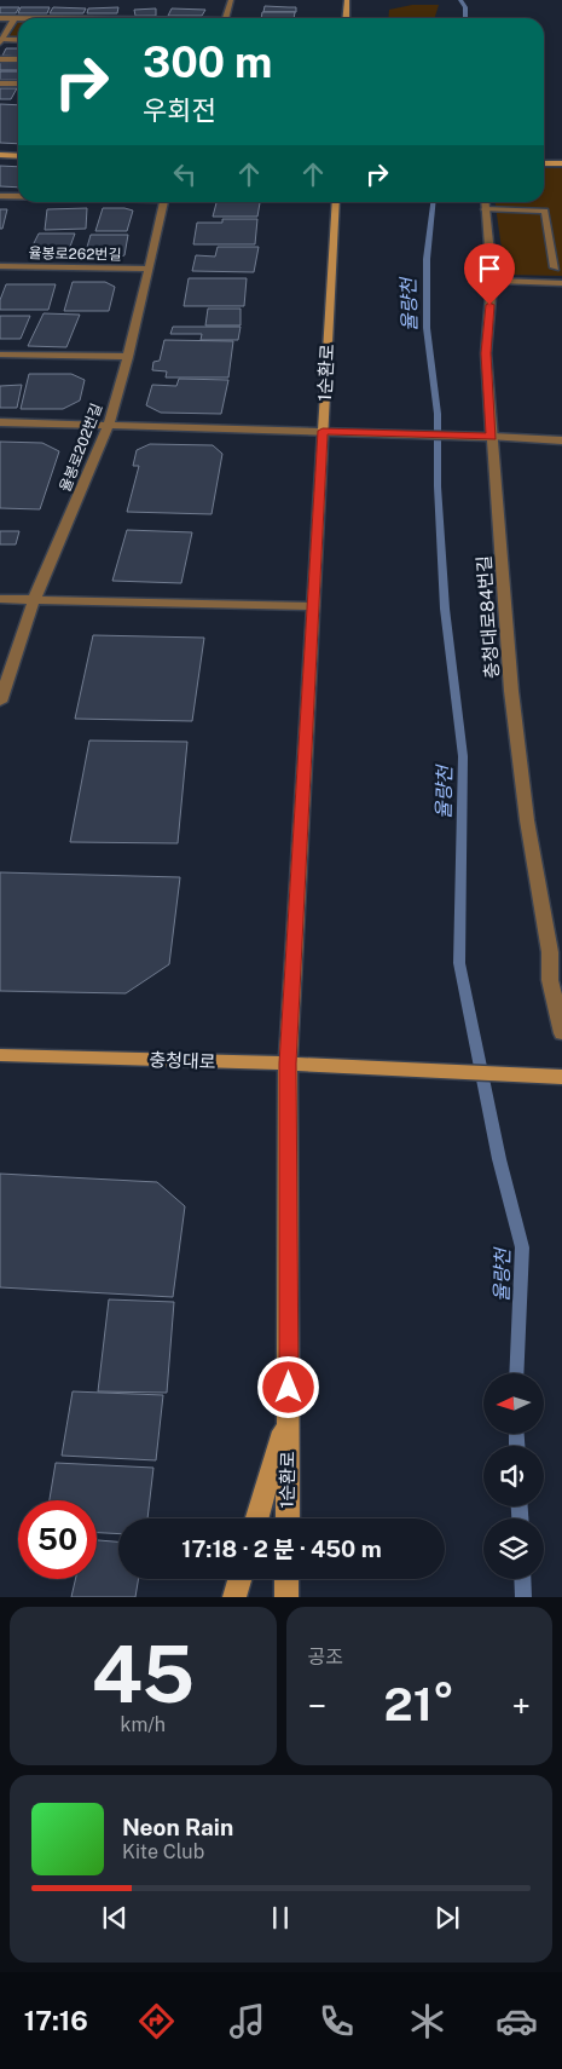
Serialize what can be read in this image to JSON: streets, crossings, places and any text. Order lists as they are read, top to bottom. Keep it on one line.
{"streets":{"main road":["1순환로","충청대로"],"street":["율봉로262번길","율봉로202번길","충청대로84번길"]},"crossings":[["율봉로262번길","율봉로202번길"],["1순환로","충청대로"]],"water":["율량천"],"north":"left","page":{"turn":["300 m","우회전"],"limit":"50","trip":"17:18 · 2 분 · 450 m","tile":[["45","km/h"],"공조"],"heat":["−","21°","+"],"song":["Neon Rain","Kite Club"],"tabs":"17:16"}}
